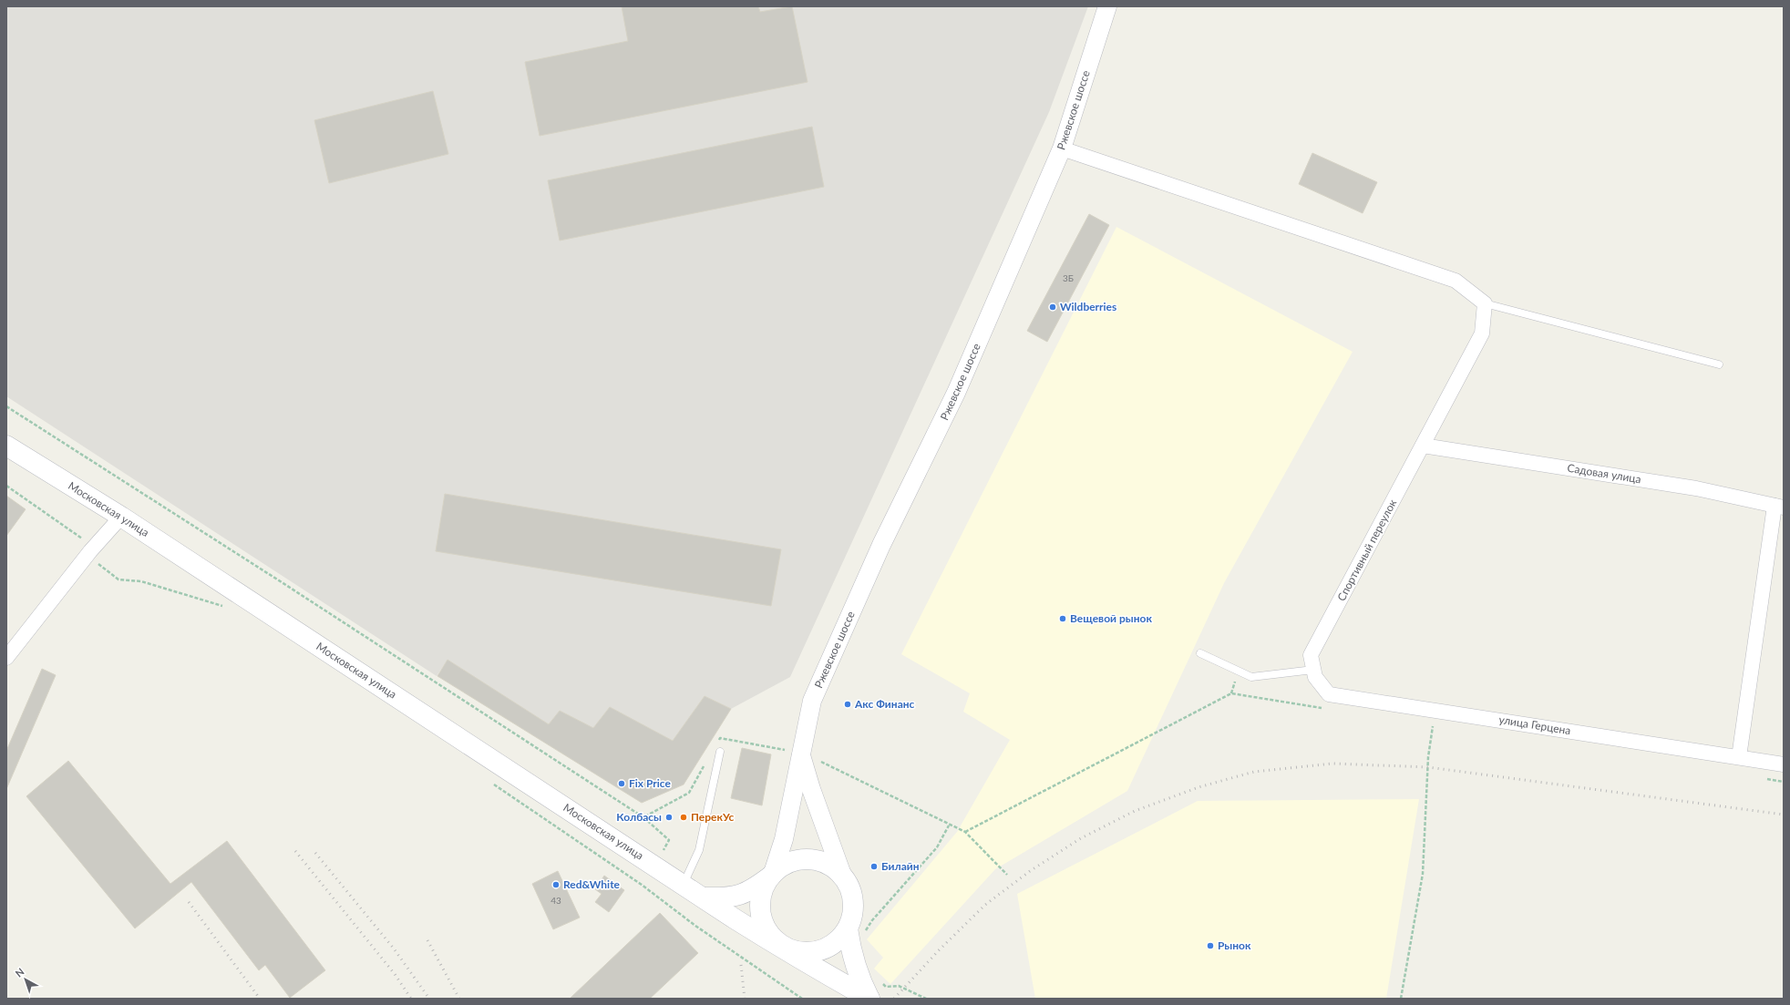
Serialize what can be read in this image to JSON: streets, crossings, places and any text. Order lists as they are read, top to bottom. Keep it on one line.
{"streets":{"main road":["Московская улица"],"street":["Ржевское шоссе","Садовая улица","Спортивный переулок","улица Герцена"]},"crossings":[["Ржевское шоссе","Московская улица"],["Садовая улица","Спортивный переулок"],["Спортивный переулок","улица Герцена"]],"places":["Wildberries","Вещевой рынок","Акс Финанс","Fix Price","Колбасы","ПерекУс","Билайн","Red&White","Рынок"],"house_numbers":["3Б","43"],"north":"top left"}
